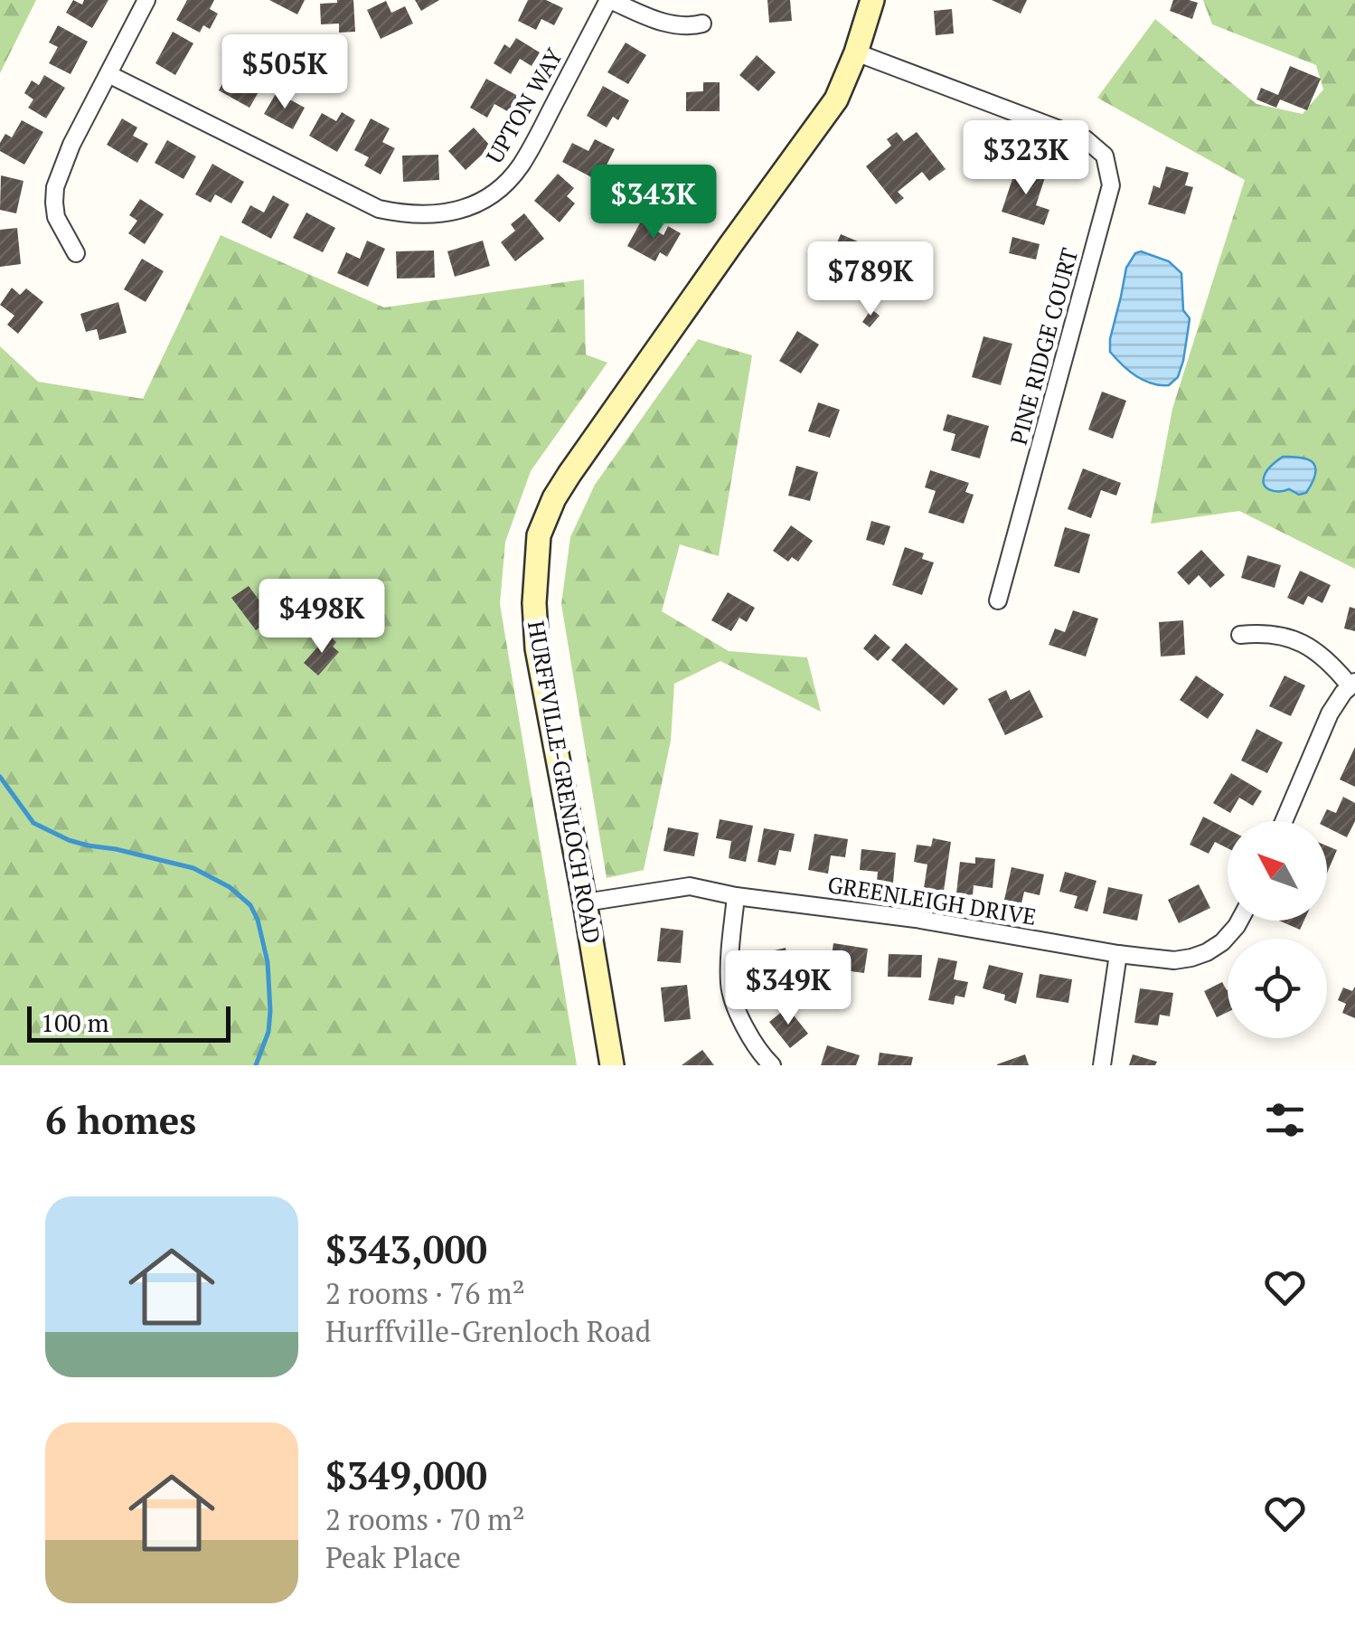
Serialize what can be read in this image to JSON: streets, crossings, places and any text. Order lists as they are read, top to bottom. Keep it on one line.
{"streets":{"main road":["HURFFVILLE-GRENLOCH ROAD"],"street":["UPTON WAY","PINE RIDGE COURT","GREENLEIGH DRIVE"]},"crossings":[["PINE RIDGE COURT","HURFFVILLE-GRENLOCH ROAD"],["HURFFVILLE-GRENLOCH ROAD","GREENLEIGH DRIVE"]],"scale_bar":"100 m","north":"top left","page":{"price":["$505K","$323K","$343K","$789K","$498K","$349K"],"scale":"100 m","heading":"6 homes","list":[{"name":"$343,000","note":"2 rooms · 76 m² · Hurffville-Grenloch Road"},{"name":"$349,000","note":"2 rooms · 70 m² · Peak Place"}]}}
